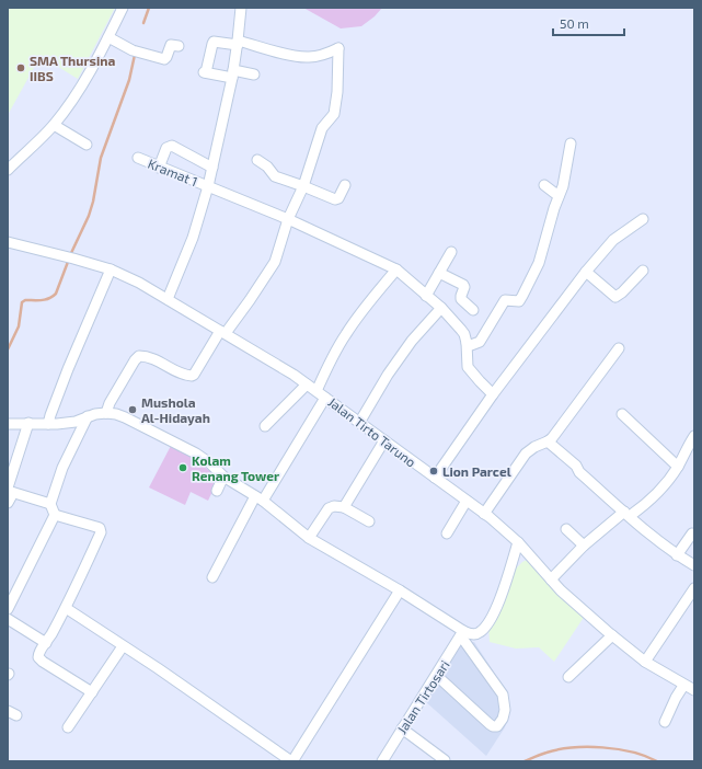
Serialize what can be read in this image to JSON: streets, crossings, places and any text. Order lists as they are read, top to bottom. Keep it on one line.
{"streets":{"street":["Kramat 1","Jalan Tirto Taruno","Jalan Tirtosari"]},"places":["SMA Thursina IIBS","Mushola Al-Hidayah","Kolam Renang Tower","Lion Parcel"],"scale_bar":"50 m"}
